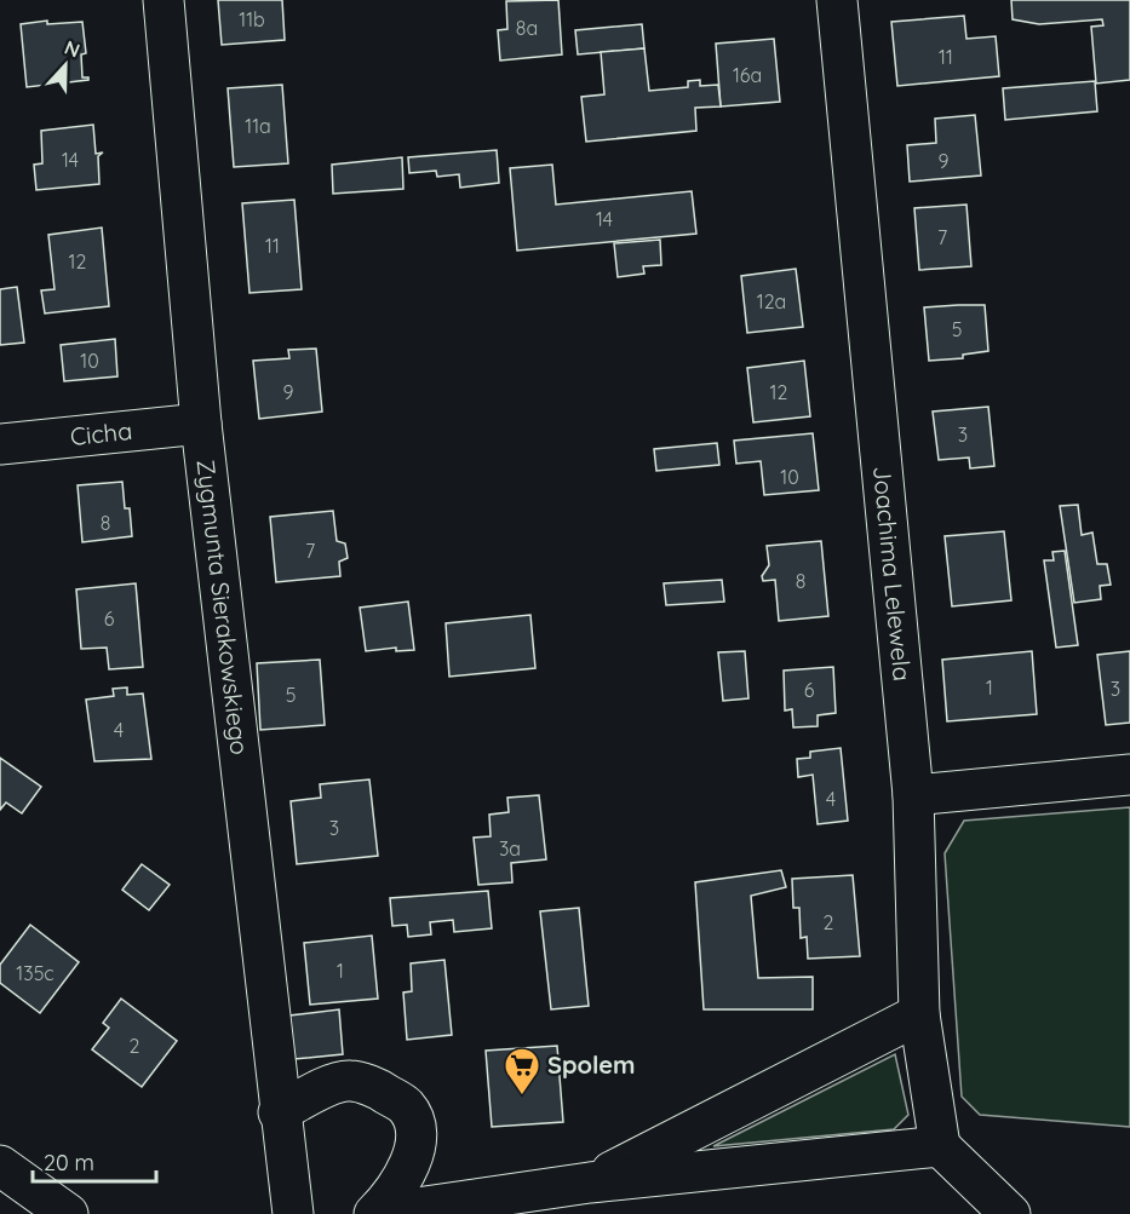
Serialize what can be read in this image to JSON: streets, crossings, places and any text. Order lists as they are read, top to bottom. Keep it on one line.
{"streets":{"street":["Cicha","Joachima Lelewela","Zygmunta Sierakowskiego"]},"crossings":[["Cicha","Zygmunta Sierakowskiego"]],"places":{"supermarket":["Spolem"]},"house_numbers":["11b","8a","11","16a","11a","14","9","14","7","11","12","12a","5","10","9","12","3","10","8","7","8","6","1","3","6","5","4","4","3","3a","2","1","135c","2"],"scale_bar":"20 m","north":"top"}
